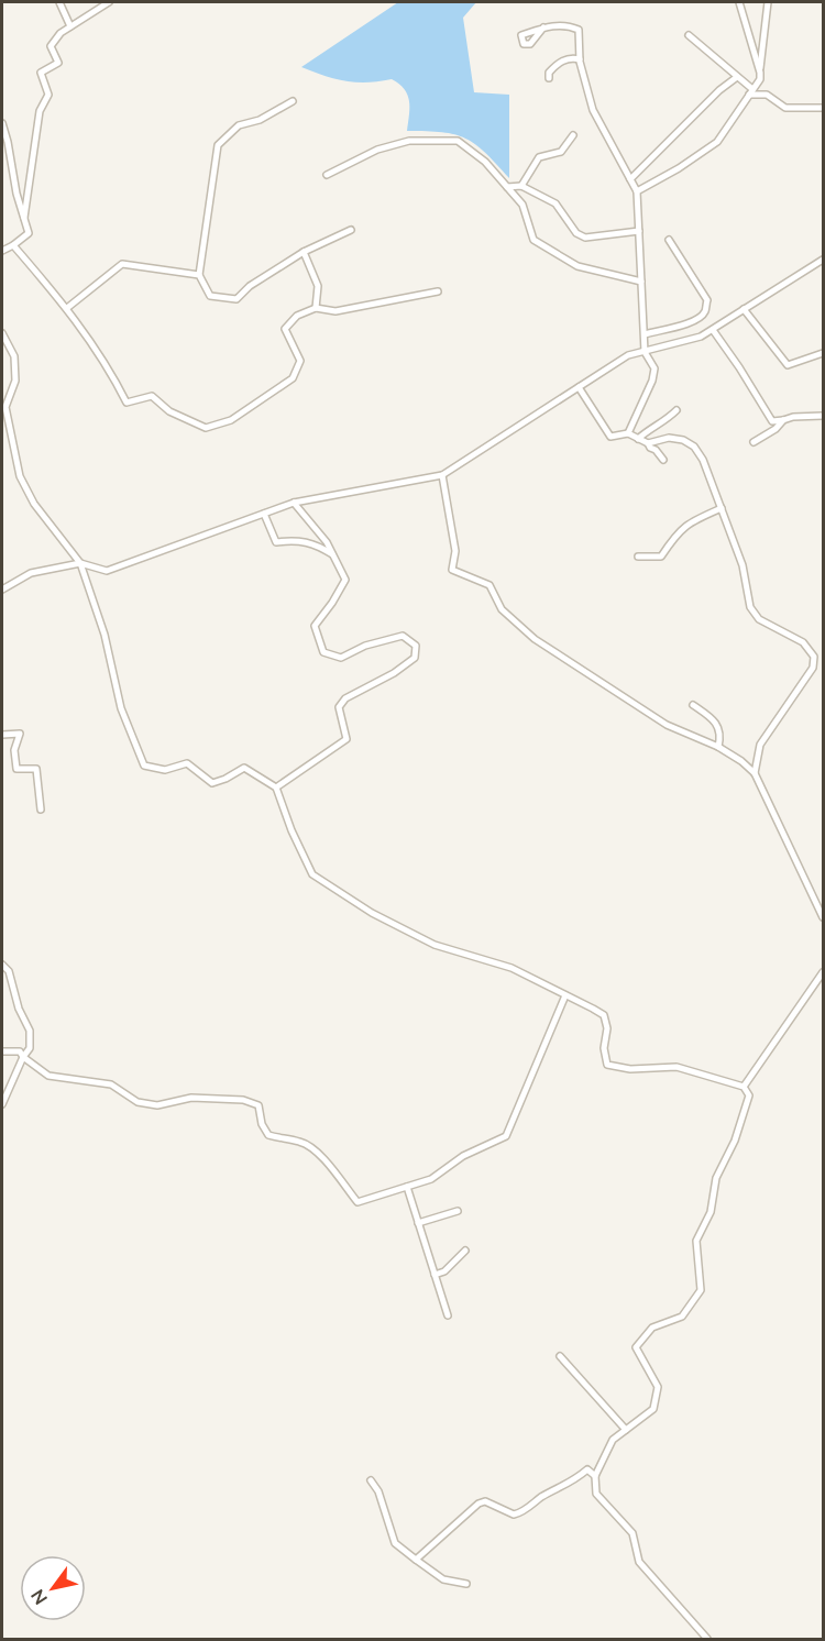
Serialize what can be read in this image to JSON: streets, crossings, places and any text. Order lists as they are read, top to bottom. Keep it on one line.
{"north":"bottom left"}
